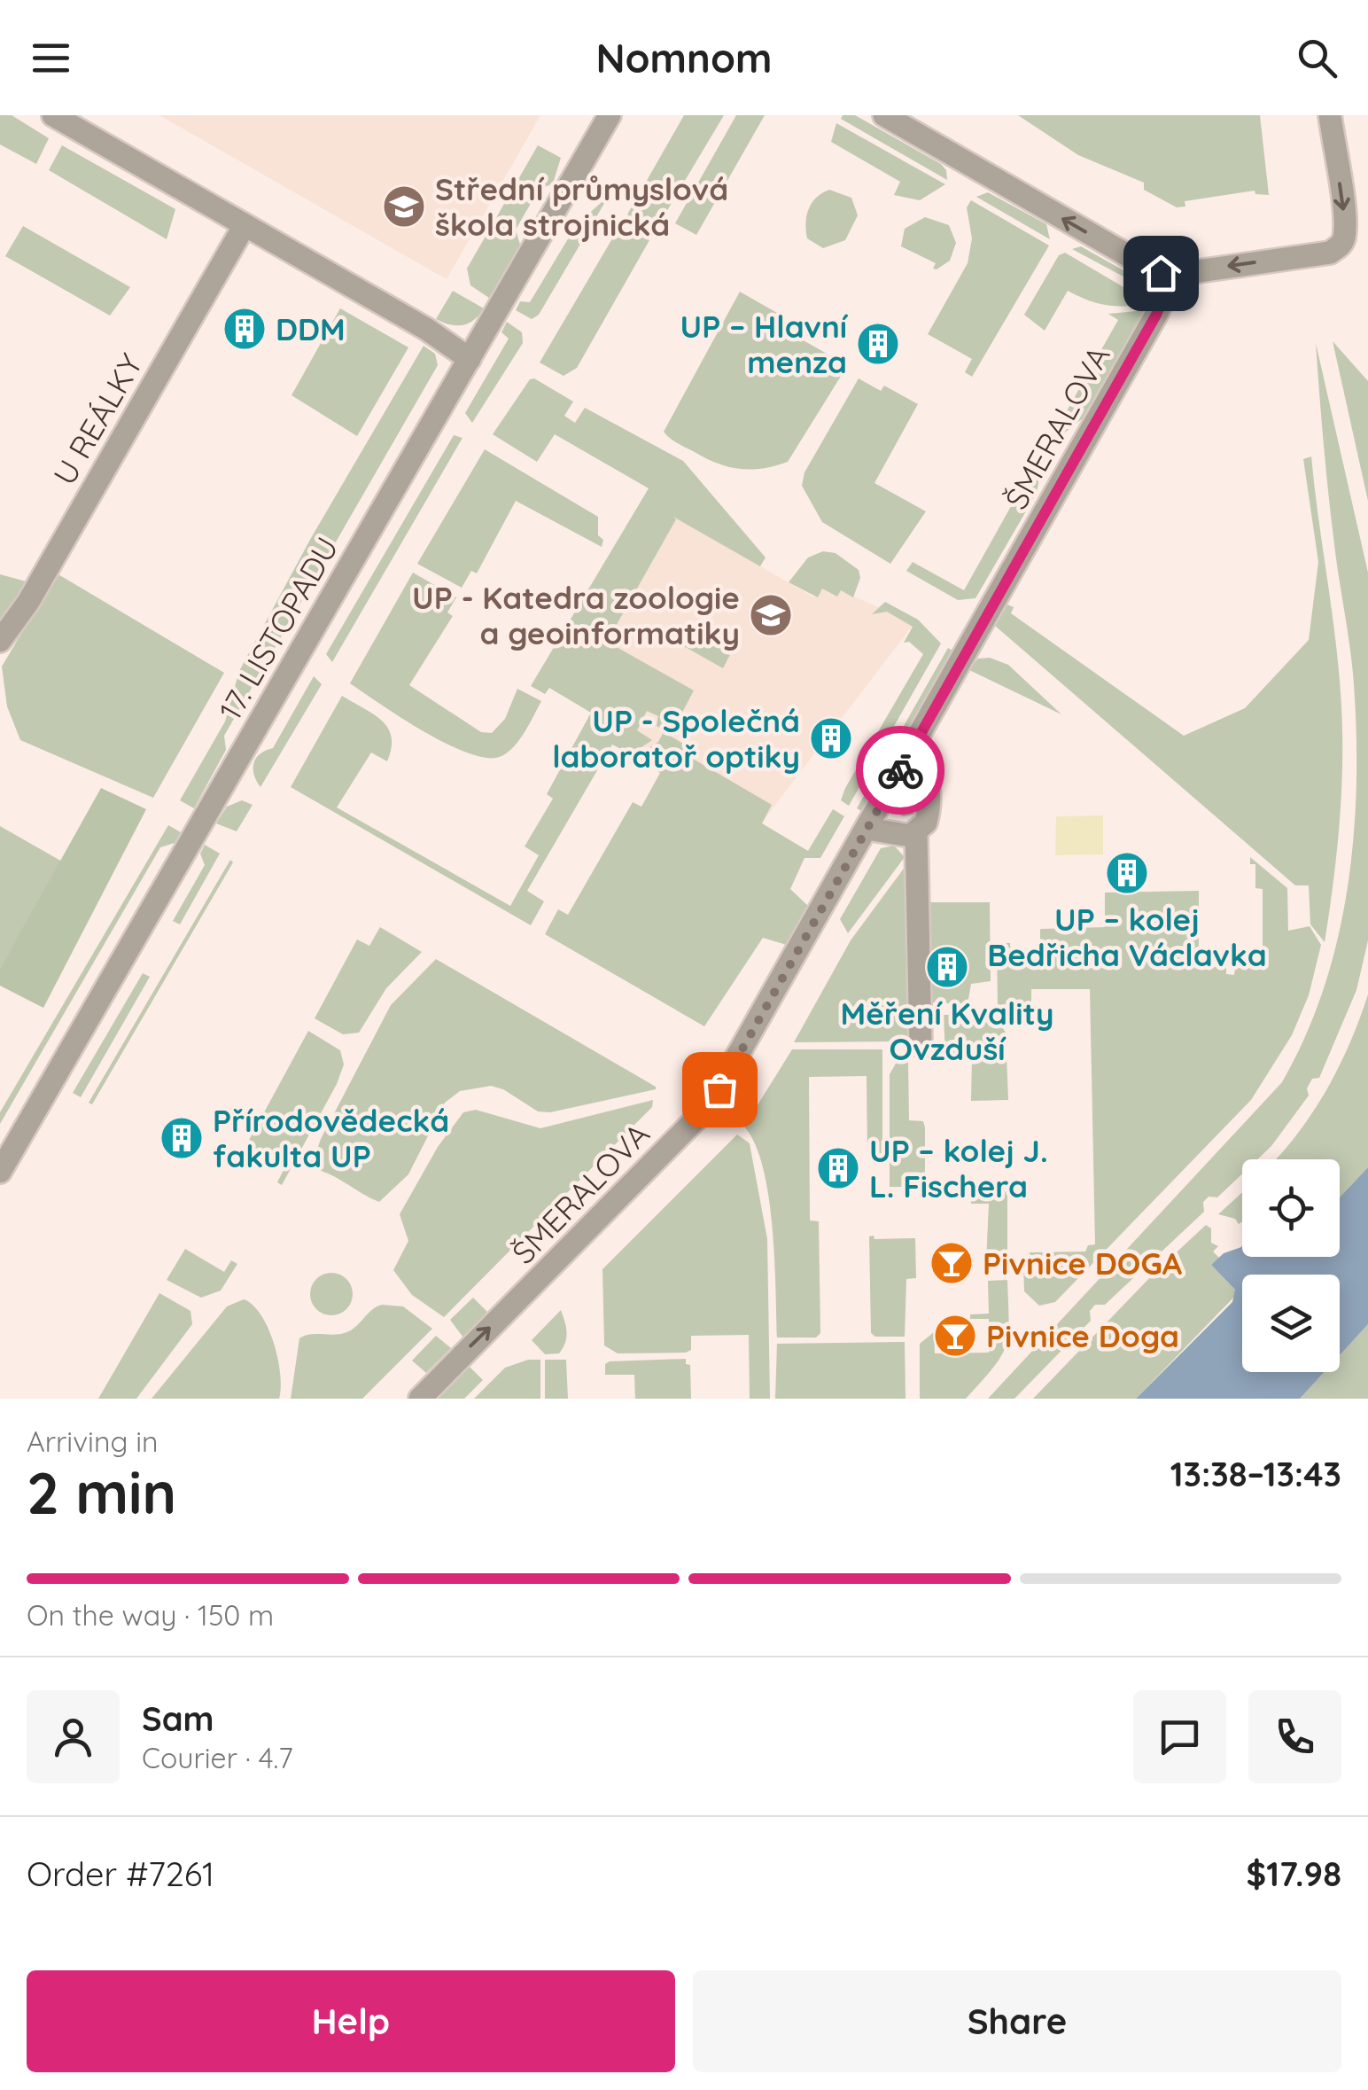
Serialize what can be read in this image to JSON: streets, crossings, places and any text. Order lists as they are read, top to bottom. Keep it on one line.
{"streets":{"street":["U REÁLKY","ŠMERALOVA","17. LISTOPADU"]},"one_way":["ŠMERALOVA"],"places":{"school or university":["Střední průmyslová škola strojnická","UP - Katedra zoologie a geoinformatiky"],"building":["DDM","UP – Hlavní menza","UP - Společná laboratoř optiky","UP – kolej Bedřicha Václavka","Měření Kvality Ovzduší","Přírodovědecká fakulta UP","UP – kolej J. L. Fischera"],"bar":["Pivnice DOGA","Pivnice Doga"]},"page":{"header":"Nomnom","heading":["2 min","Arriving in","13:38–13:43"],"panel":["Sam","Courier · 4.7","Order #7261","$17.98"],"bar":"On the way · 150 m","buttons":["Help","Share"]}}
